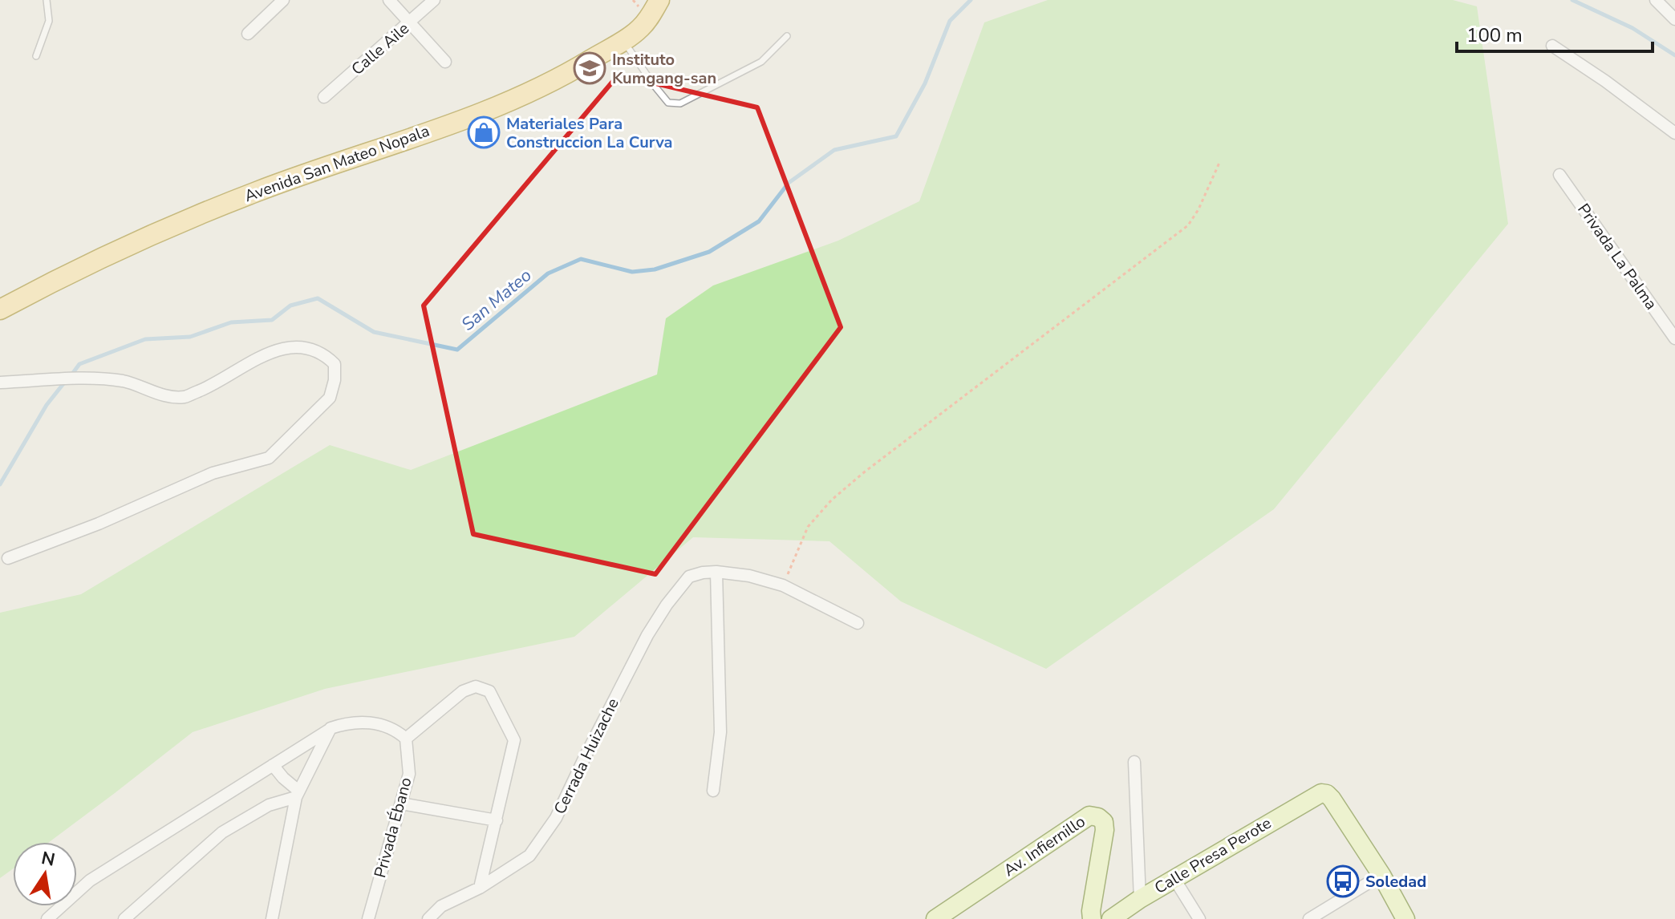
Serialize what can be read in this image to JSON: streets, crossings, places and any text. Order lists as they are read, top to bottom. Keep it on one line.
{"streets":{"main road":["Avenida San Mateo Nopala"],"street":["Calle Aile","Privada La Palma","Cerrada Huizache","Privada Ébano","Av. Infiernillo","Calle Presa Perote"]},"water":["San Mateo"],"places":{"school or university":["Instituto Kumgang-san"],"shop":["Materiales Para Construccion La Curva"],"bus stop":["Soledad"]},"scale_bar":"100 m","north":"top"}
